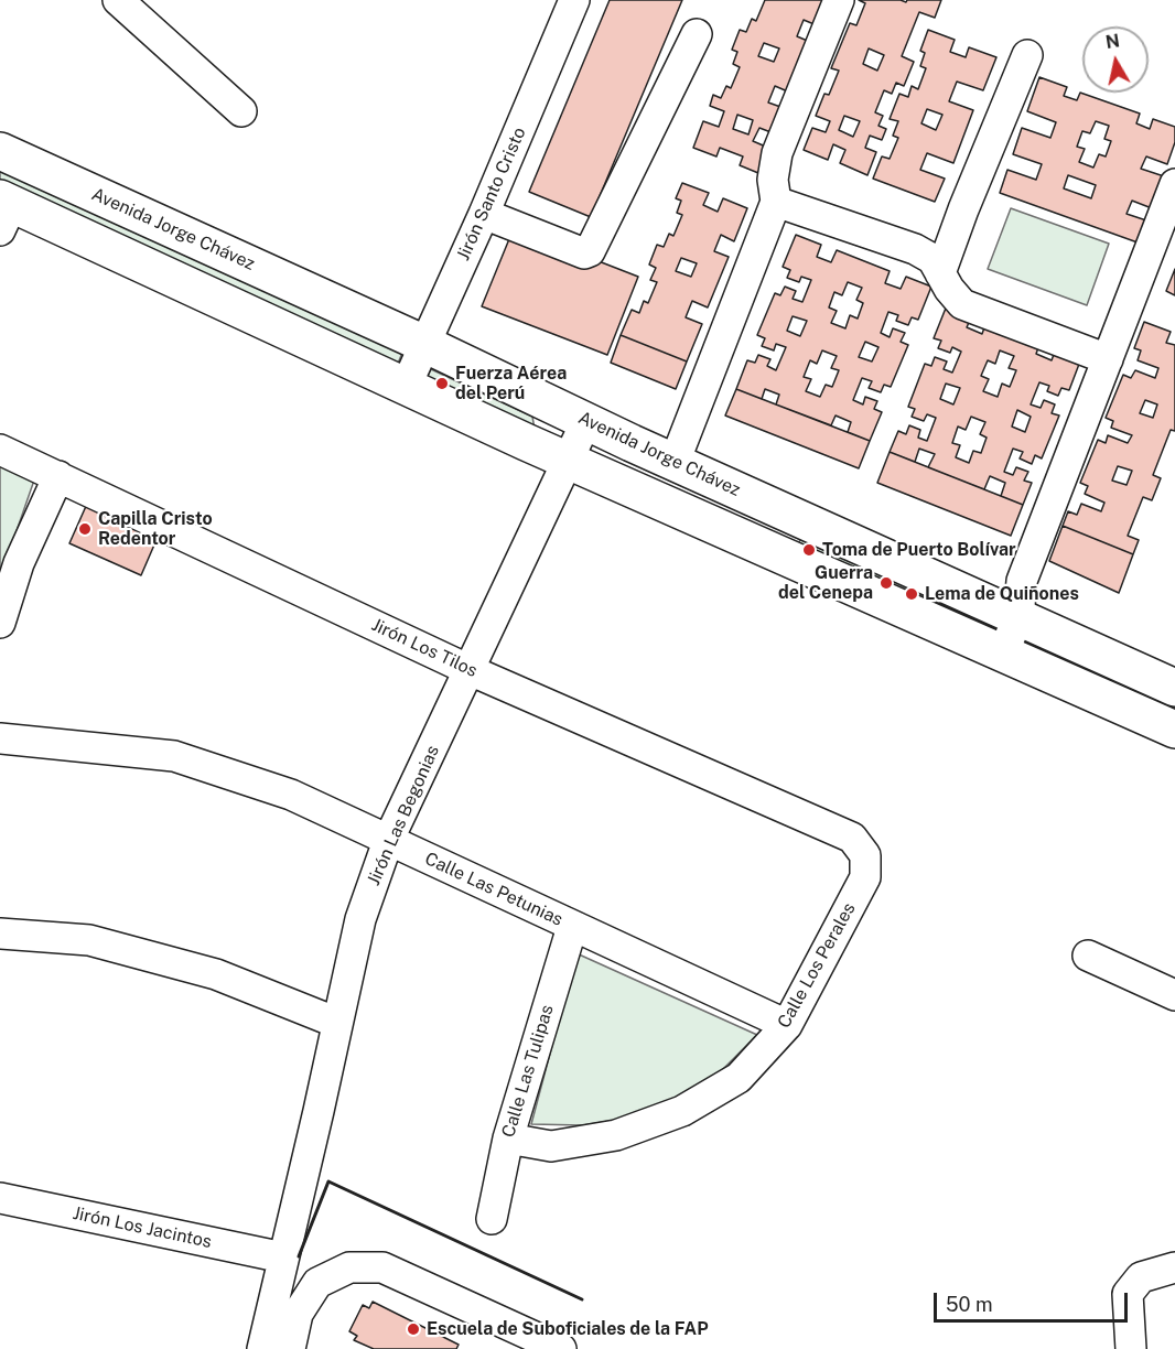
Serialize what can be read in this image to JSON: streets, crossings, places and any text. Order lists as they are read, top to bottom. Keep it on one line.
{"streets":{"main road":["Avenida Jorge Chávez"],"street":["Jirón Santo Cristo","Jirón Los Tilos","Jirón Las Begonias","Calle Las Petunias","Calle Los Perales","Calle Las Tulipas","Jirón Los Jacintos"]},"crossings":[["Jirón Santo Cristo","Avenida Jorge Chávez"],["Avenida Jorge Chávez","Jirón Las Begonias"],["Jirón Los Tilos","Jirón Las Begonias"],["Jirón Los Tilos","Calle Los Perales"],["Jirón Las Begonias","Calle Las Petunias"],["Jirón Las Begonias","Jirón Los Jacintos"],["Calle Las Petunias","Calle Los Perales"],["Calle Las Petunias","Calle Las Tulipas"],["Calle Los Perales","Calle Las Tulipas"]],"places":["Fuerza Aérea del Perú","Capilla Cristo Redentor","Toma de Puerto Bolívar","Guerra del Cenepa","Lema de Quiñones","Escuela de Suboficiales de la FAP"],"scale_bar":"50 m","north":"top"}
